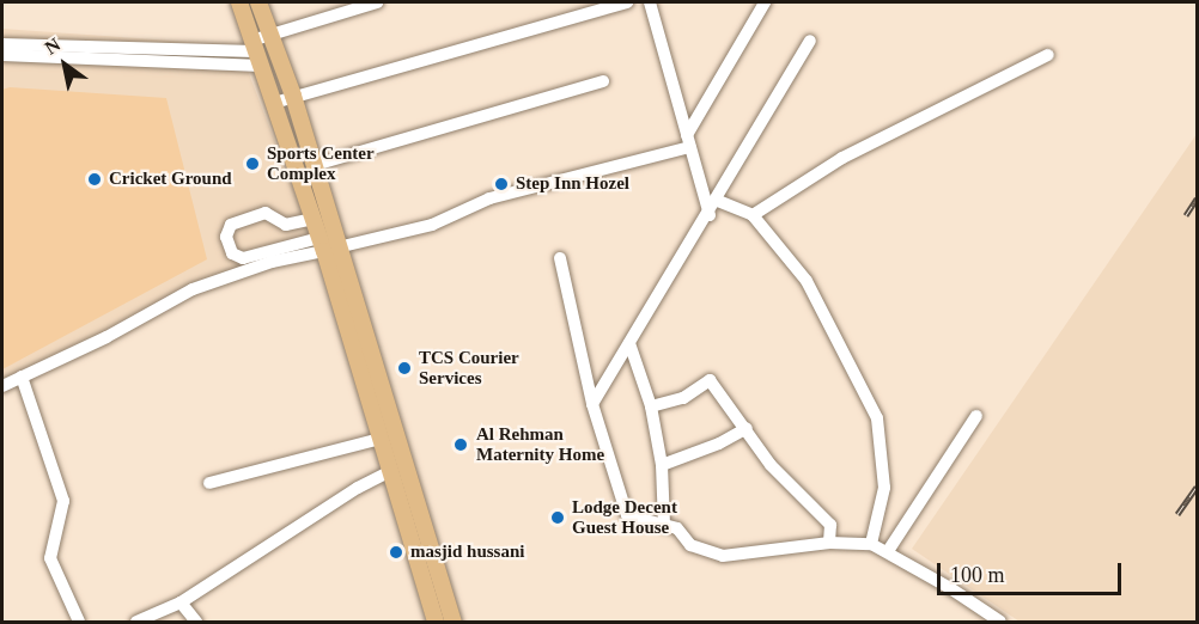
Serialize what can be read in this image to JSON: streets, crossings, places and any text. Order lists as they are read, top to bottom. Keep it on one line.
{"places":["Sports Center Complex","Cricket Ground","Step Inn Hozel","TCS Courier Services","Al Rehman Maternity Home","Lodge Decent Guest House","masjid hussani"],"scale_bar":"100 m","north":"top left"}
